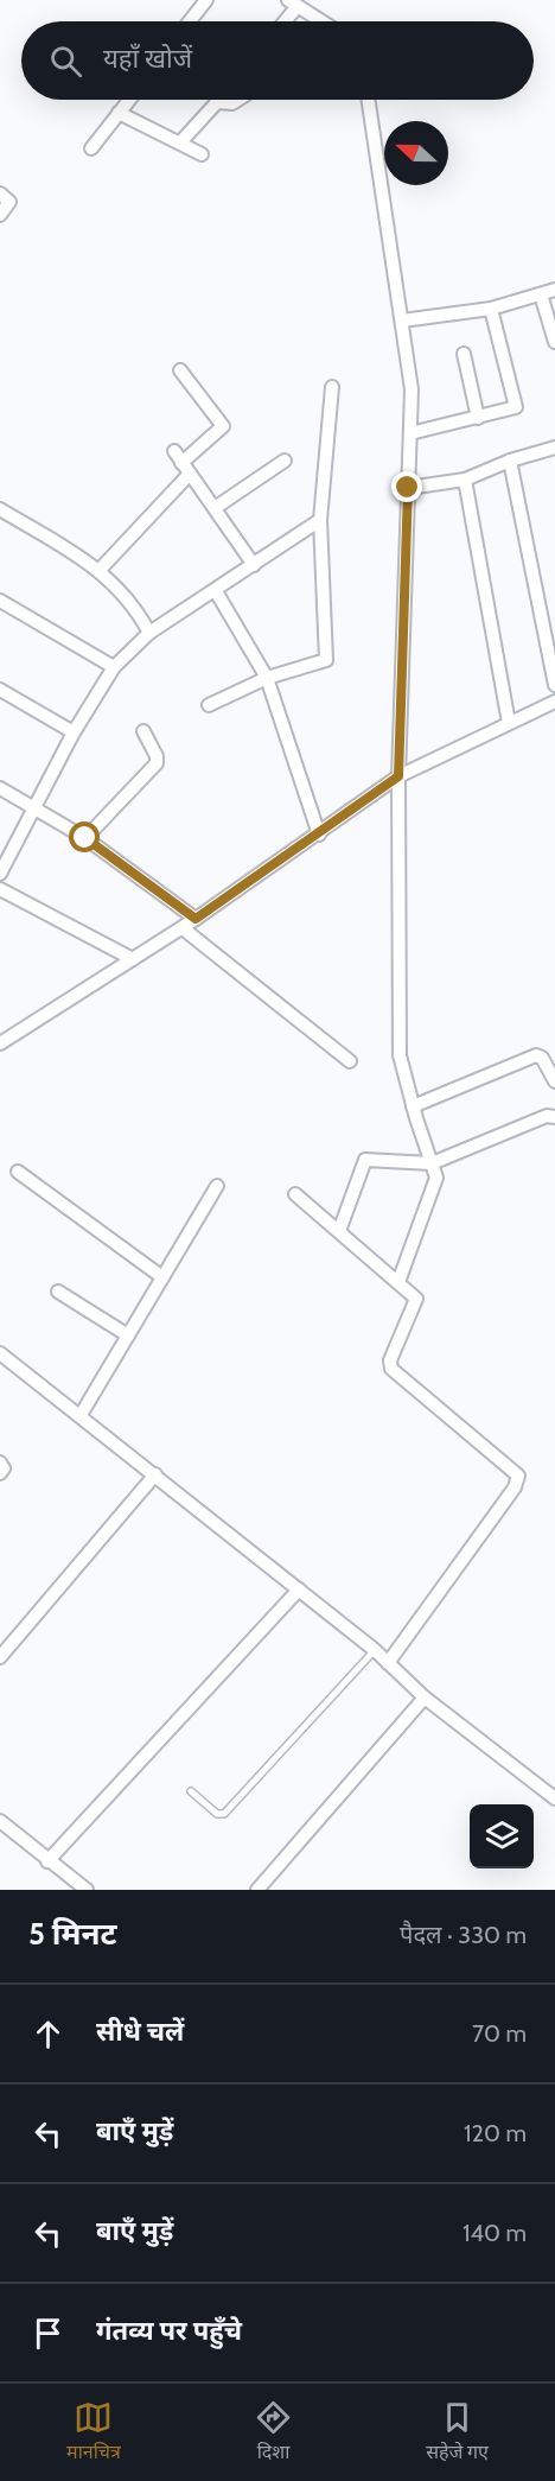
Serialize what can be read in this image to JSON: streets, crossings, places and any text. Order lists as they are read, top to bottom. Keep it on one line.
{"north":"left","page":{"search":"यहाँ खोजें","heading":["5 मिनट","पैदल · 330 m"],"list":[["सीधे चलें","70 m"],["बाएँ मुड़ें","120 m"],["बाएँ मुड़ें","140 m"],"गंतव्य पर पहुँचे"],"nav":["मानचित्र","दिशा","सहेजे गए"]}}
